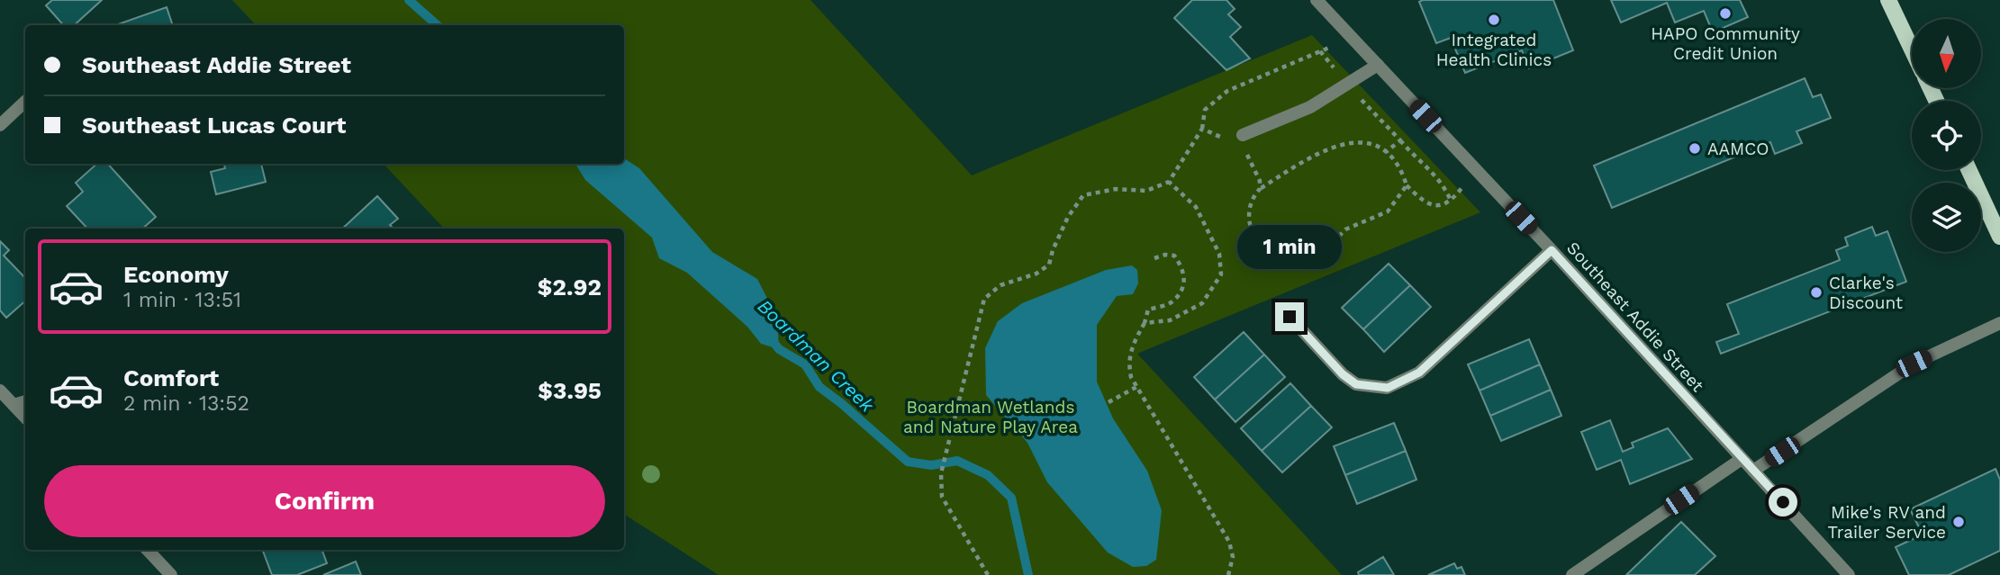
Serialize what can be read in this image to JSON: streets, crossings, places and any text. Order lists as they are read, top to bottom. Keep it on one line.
{"streets":{"street":["Southeast Addie Street"]},"water":["Boardman Creek"],"parks":["Boardman Wetlands and Nature Play Area"],"places":["HAPO Community Credit Union","Integrated Health Clinics","AAMCO","Clarke's Discount","Mike's RV and Trailer Service"],"north":"bottom","page":{"banner":["Southeast Addie Street","Southeast Lucas Court"],"bubble":"1 min","list":[{"name":"Economy","note":"1 min · 13:51","value":"$2.92"},{"name":"Comfort","note":"2 min · 13:52","value":"$3.95"}],"buttons":"Confirm"}}
